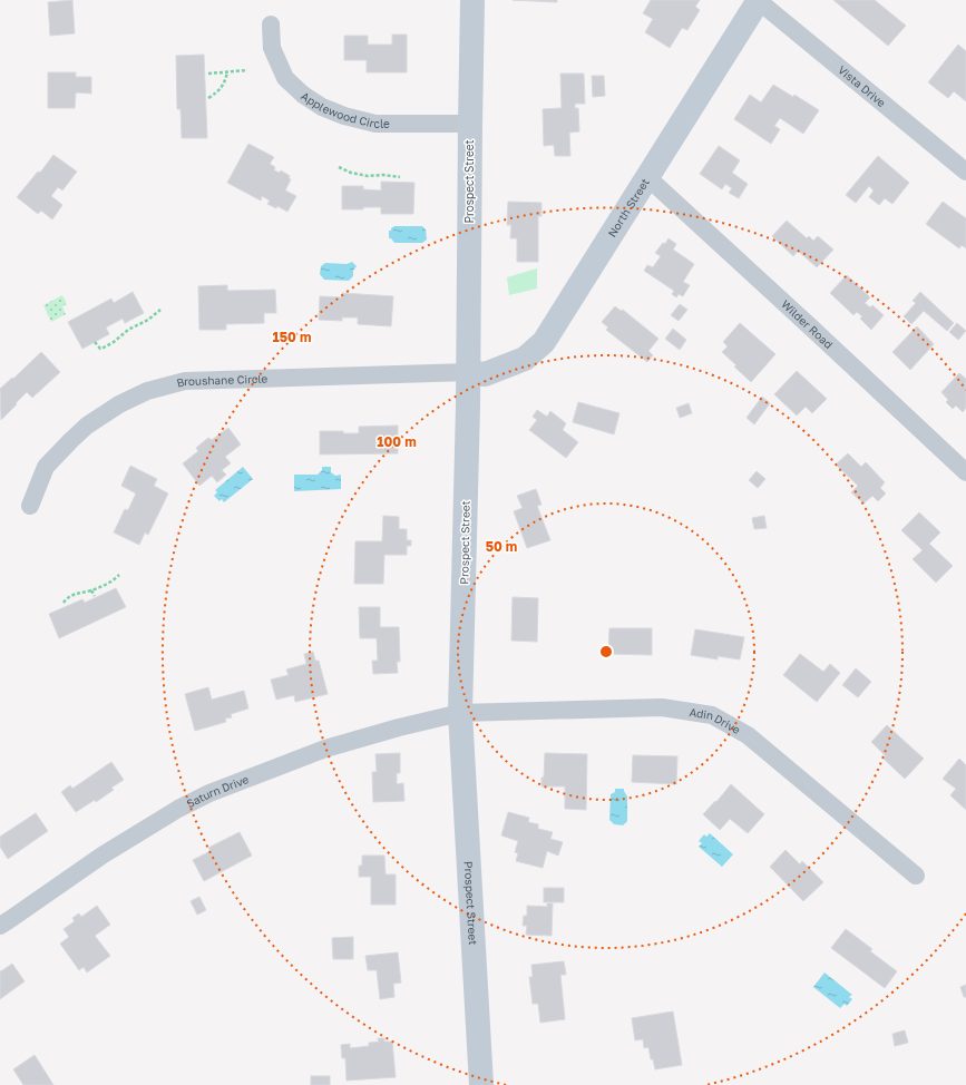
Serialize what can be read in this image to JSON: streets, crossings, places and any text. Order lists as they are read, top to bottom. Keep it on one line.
{"streets":{"street":["Vista Drive","Applewood Circle","Prospect Street","North Street","Wilder Road","Broushane Circle","Adin Drive","Saturn Drive"]},"crossings":[["Vista Drive","North Street"],["Applewood Circle","Prospect Street"],["Prospect Street","North Street"],["Prospect Street","Broushane Circle"],["Prospect Street","Adin Drive"],["Prospect Street","Saturn Drive"],["North Street","Wilder Road"],["North Street","Broushane Circle"],["Adin Drive","Saturn Drive"]],"rings":["150 m","100 m","50 m"]}
